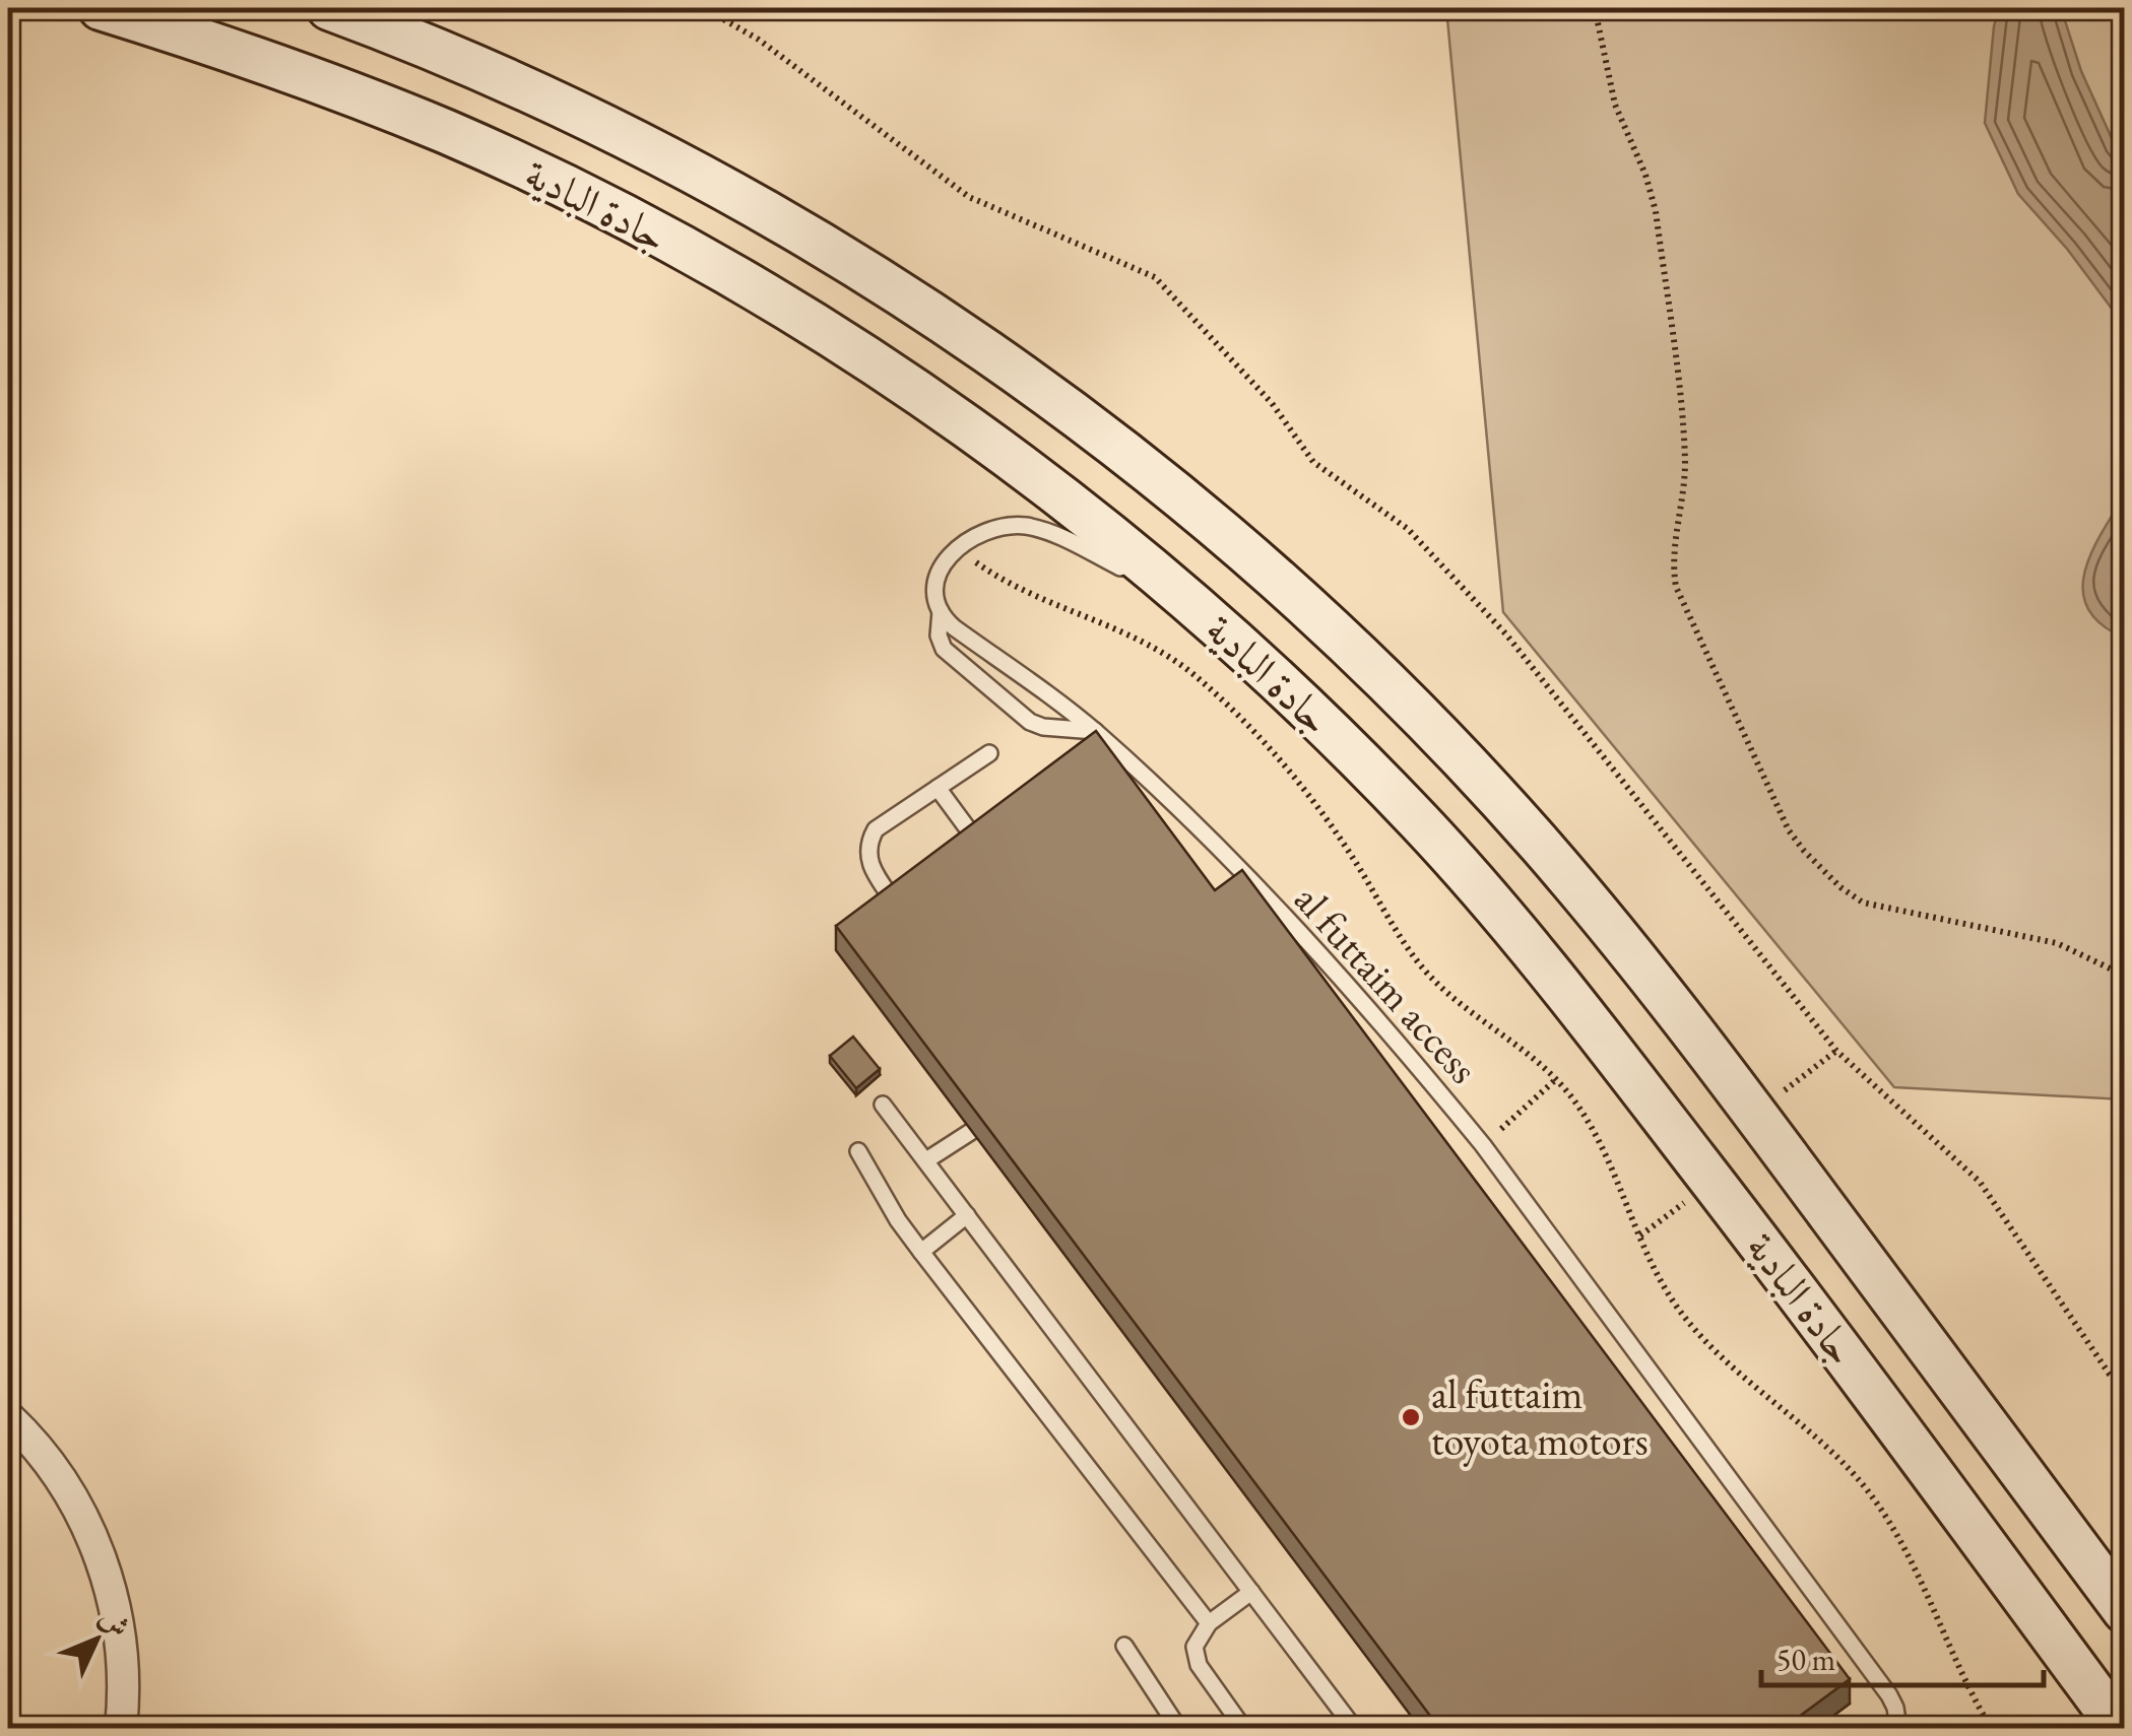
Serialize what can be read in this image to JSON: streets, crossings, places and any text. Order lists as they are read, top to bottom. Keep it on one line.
{"streets":{"street":["جادة البادية"],"lane":["al futtaim access"]},"places":["al futtaim toyota motors"],"scale_bar":"50 m","north":"top right"}
